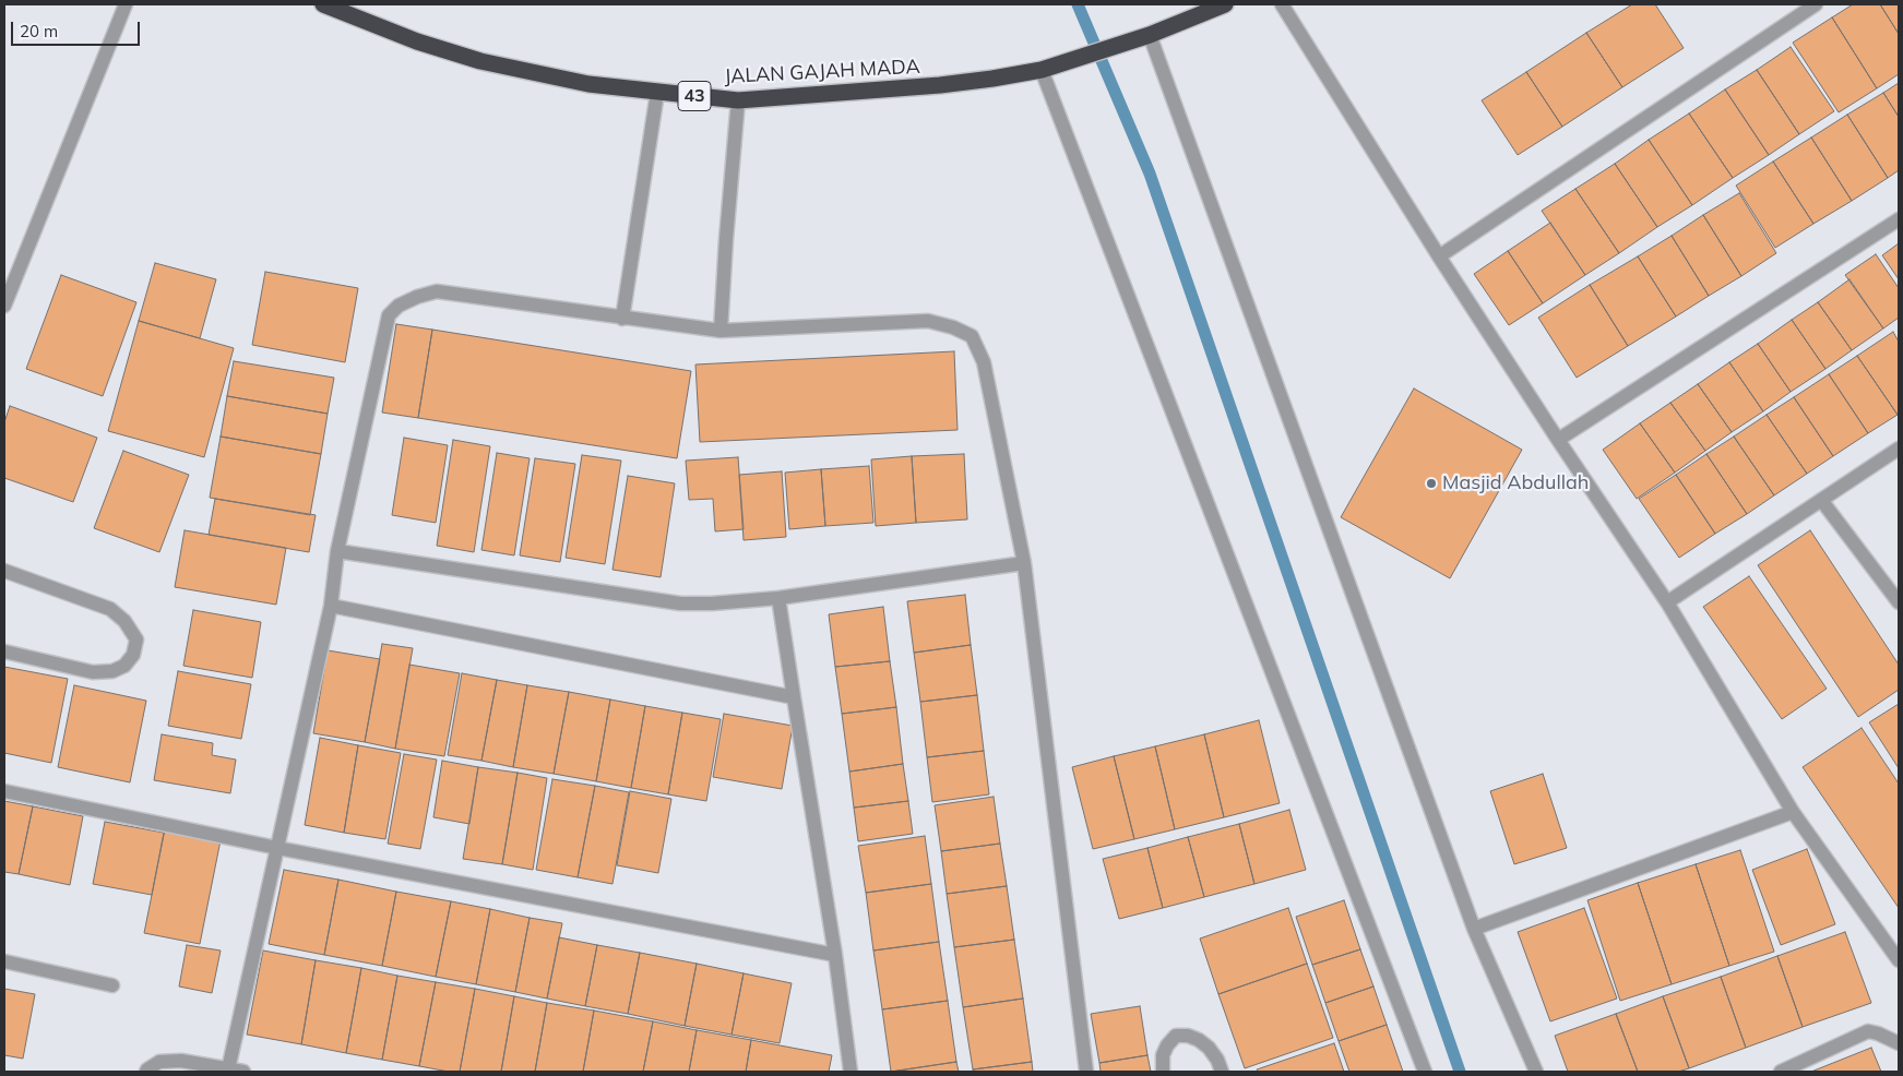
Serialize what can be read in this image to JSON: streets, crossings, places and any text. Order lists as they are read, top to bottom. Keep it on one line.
{"streets":{"highway":["JALAN GAJAH MADA","43"]},"places":["Masjid Abdullah"],"scale_bar":"20 m"}
